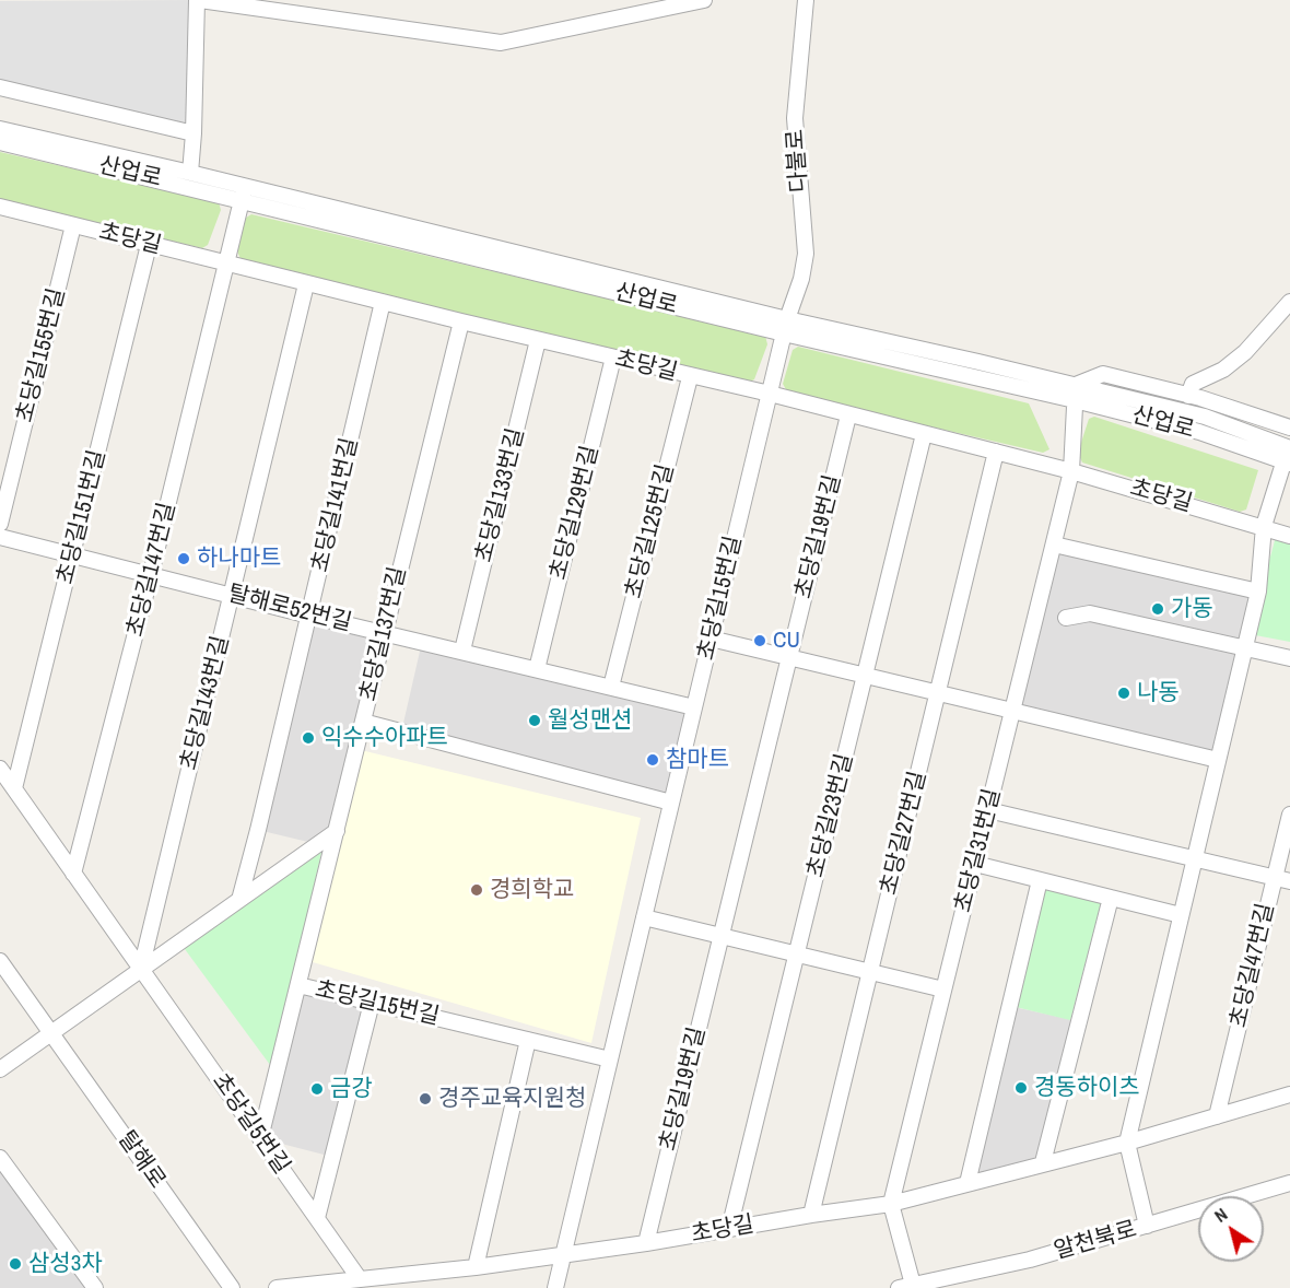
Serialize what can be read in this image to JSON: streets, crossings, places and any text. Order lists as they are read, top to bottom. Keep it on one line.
{"streets":{"street":["다불로","산업로","초당길","초당길155번길","초당길133번길","초당길141번길","초당길129번길","초당길151번길","초당길125번길","초당길19번길","초당길147번길","초당길15번길","탈해로52번길","초당길137번길","초당길143번길","초당길23번길","초당길27번길","초당길31번길","초당길47번길","초당길5번길","탈해로","알천북로"]},"crossings":[["다불로","산업로"],["다불로","초당길"],["다불로","초당길15번길"],["산업로","초당길147번길"],["산업로","초당길31번길"],["초당길","초당길155번길"],["초당길","초당길133번길"],["초당길","초당길141번길"],["초당길","초당길129번길"],["초당길","초당길151번길"],["초당길","초당길125번길"],["초당길","초당길19번길"],["초당길","초당길147번길"],["초당길","초당길15번길"],["초당길","초당길137번길"],["초당길","초당길143번길"],["초당길","초당길23번길"],["초당길","초당길27번길"],["초당길","초당길31번길"],["초당길","초당길47번길"],["초당길","초당길5번길"],["초당길133번길","탈해로52번길"],["초당길141번길","탈해로52번길"],["초당길129번길","탈해로52번길"],["초당길151번길","탈해로52번길"],["초당길151번길","초당길5번길"],["초당길125번길","탈해로52번길"],["초당길147번길","탈해로52번길"],["초당길147번길","초당길5번길"],["초당길15번길","탈해로52번길"],["초당길15번길","초당길137번길"],["탈해로52번길","초당길137번길"],["탈해로52번길","초당길143번길"],["초당길137번길","초당길5번길"],["초당길143번길","초당길5번길"]],"places":["하나마트","가동","CU","나동","월성맨션","익수수아파트","참마트","경희학교","경동하이츠","금강","경주교육지원청","삼성3차"],"north":"top left"}
